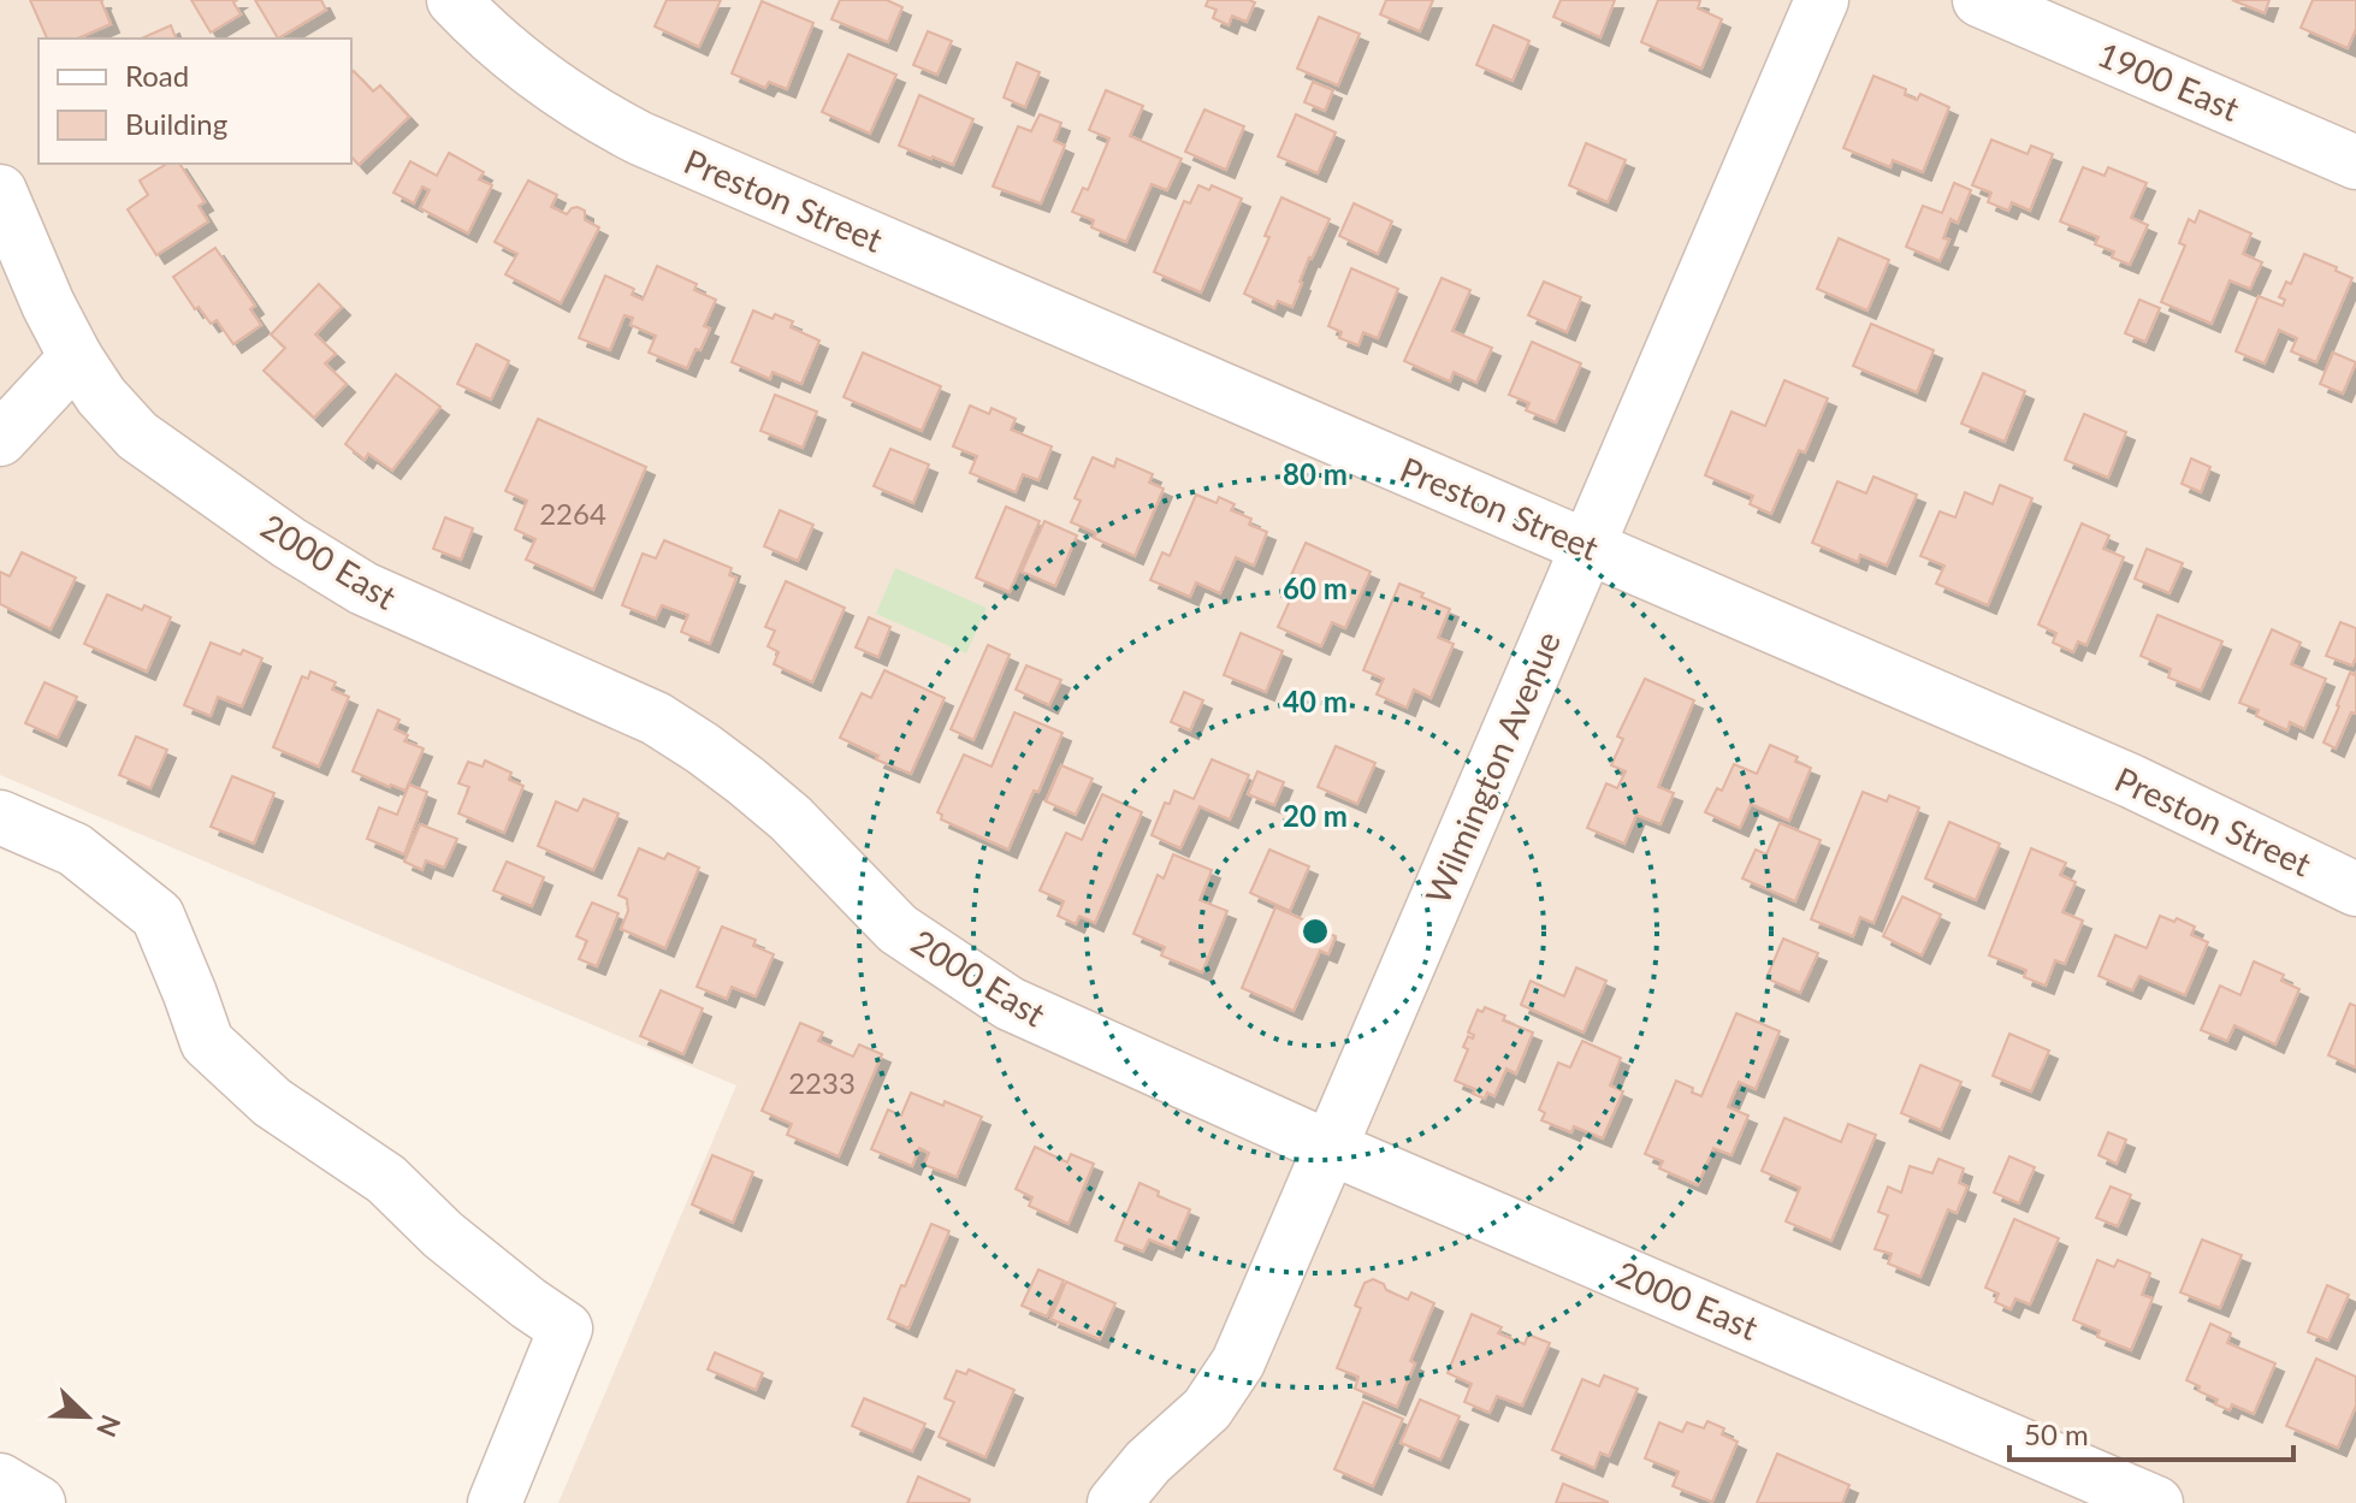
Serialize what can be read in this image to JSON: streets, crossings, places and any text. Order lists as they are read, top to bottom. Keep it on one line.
{"streets":{"street":["1900 East","Preston Street","2000 East","Wilmington Avenue"]},"crossings":[["Preston Street","Wilmington Avenue"],["2000 East","Wilmington Avenue"]],"house_numbers":["2264","2233"],"legend":["Road","Building"],"scale_bar":"50 m","north":"bottom right","rings":["80 m","60 m","40 m","20 m"]}
